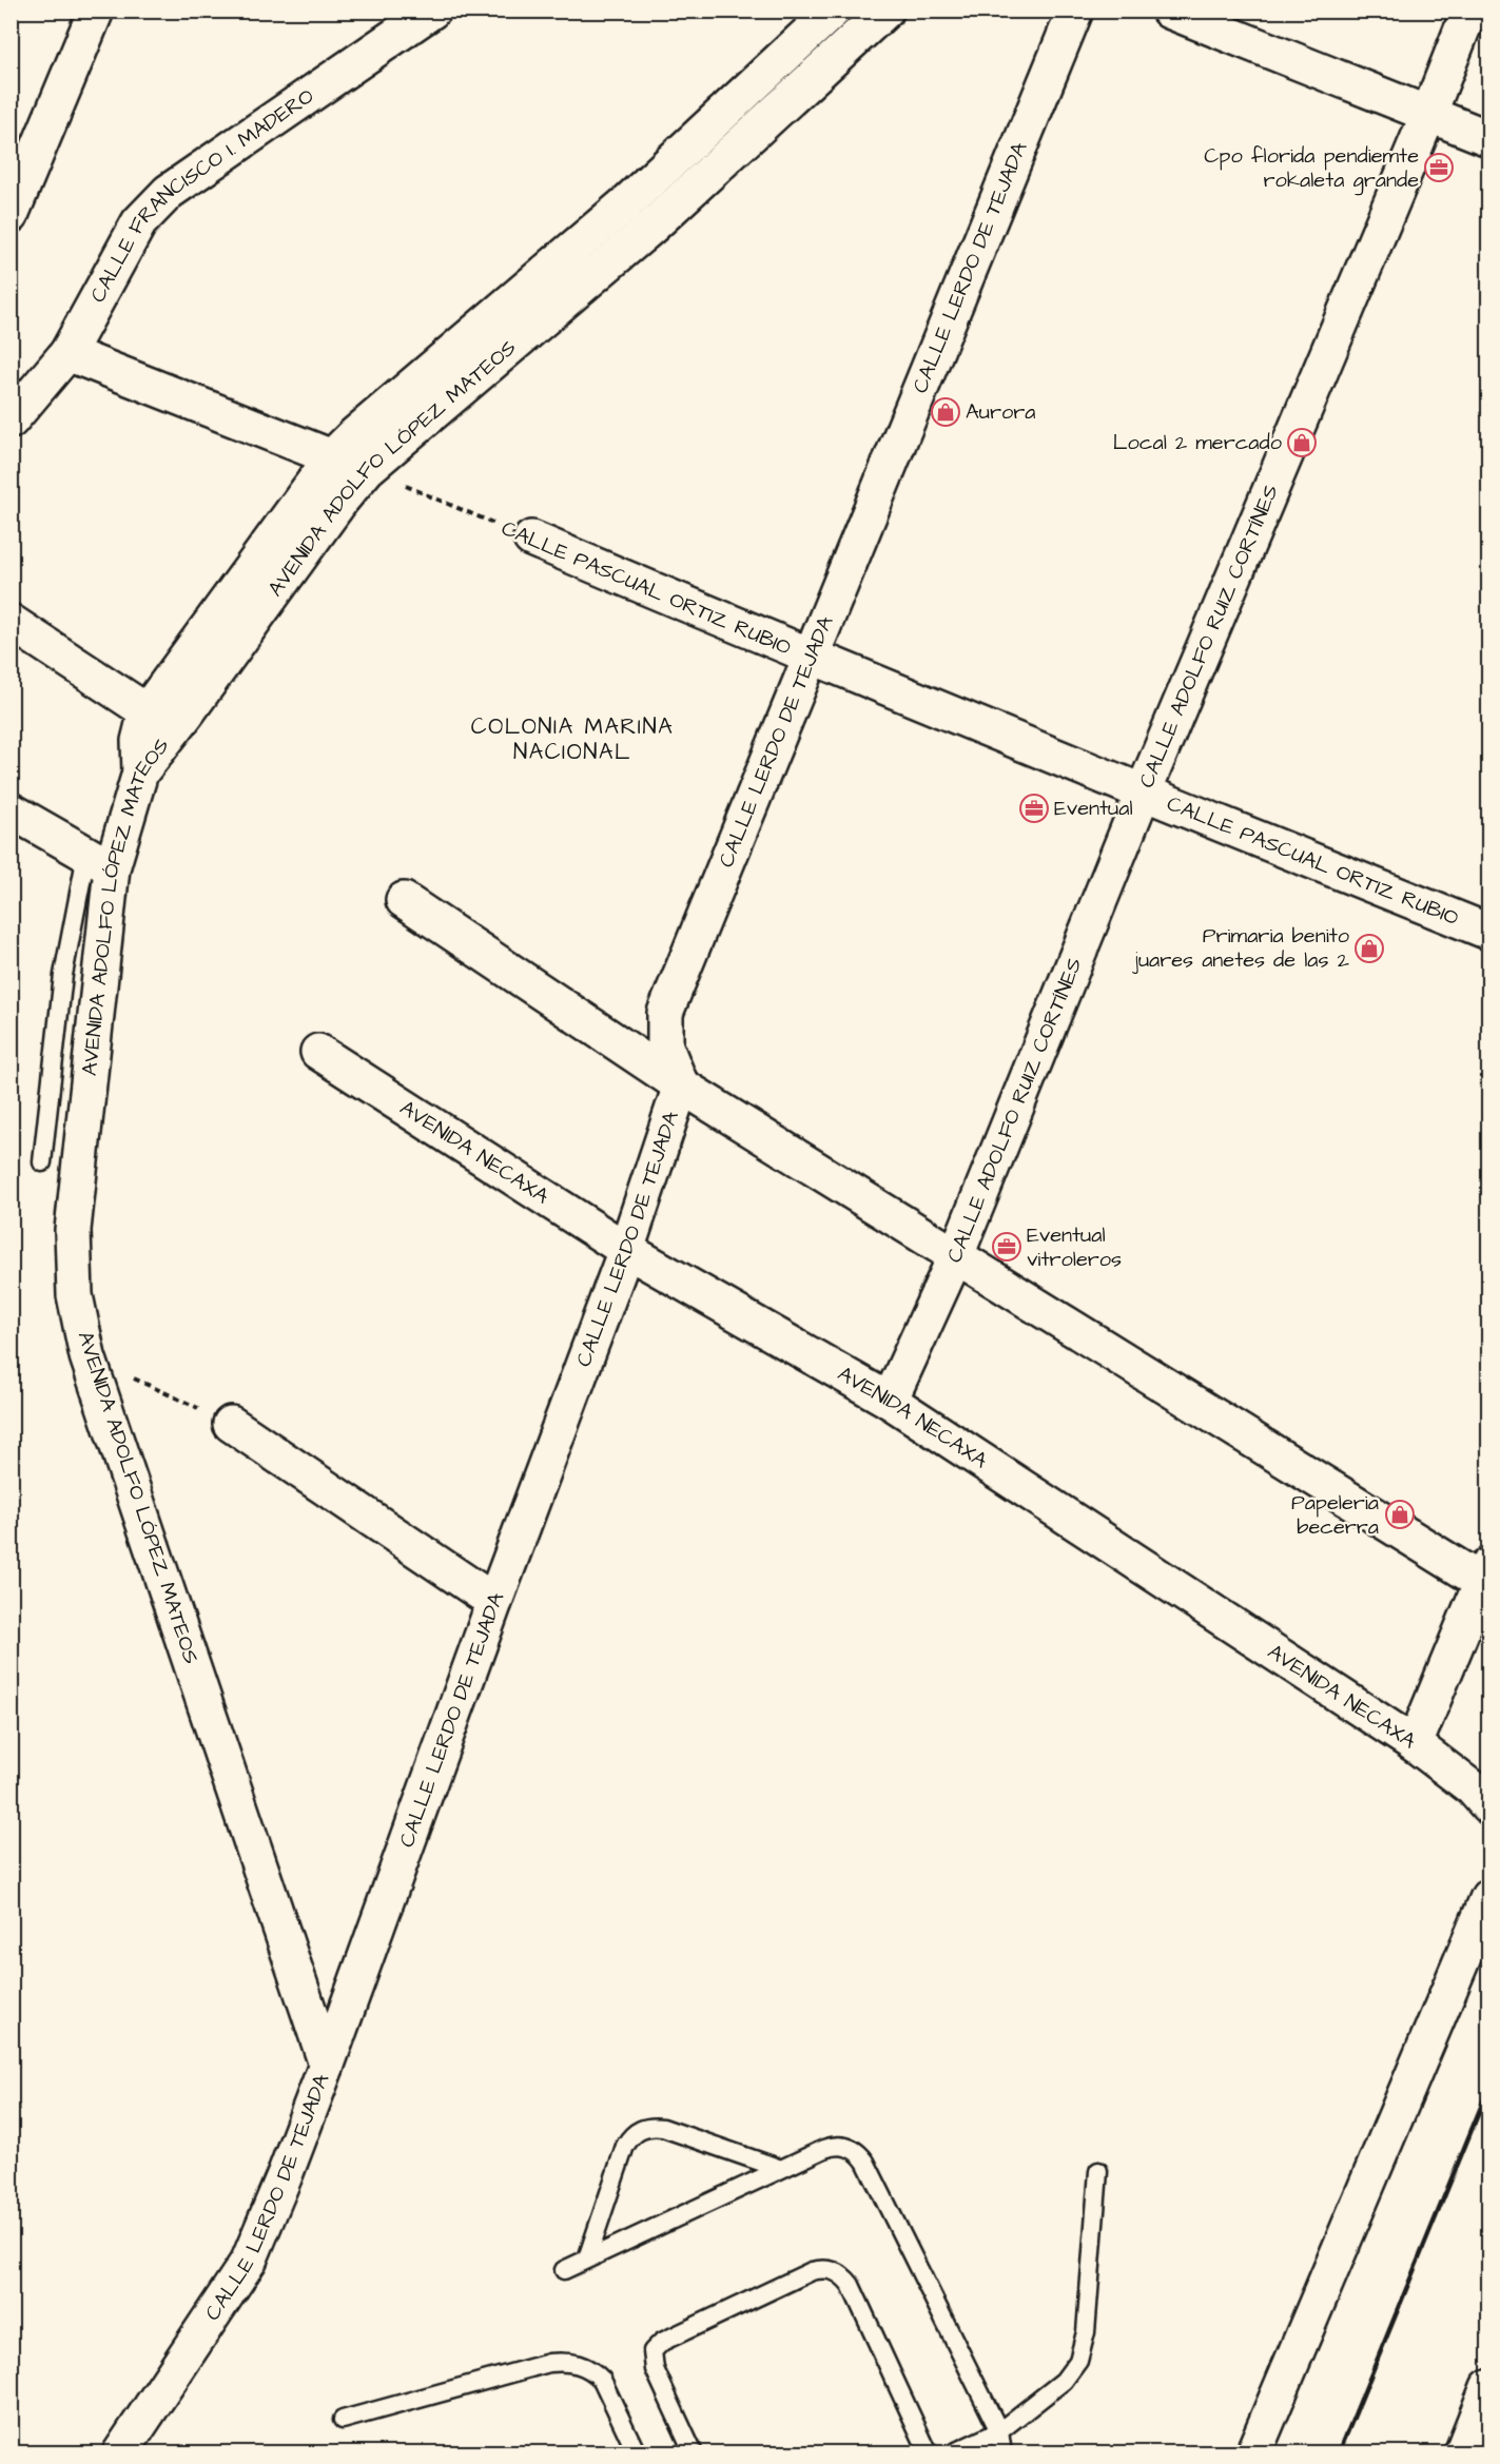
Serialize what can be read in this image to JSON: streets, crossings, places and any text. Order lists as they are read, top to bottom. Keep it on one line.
{"streets":{"street":["CALLE FRANCISCO I. MADERO","CALLE LERDO DE TEJADA","AVENIDA ADOLFO LÓPEZ MATEOS","CALLE PASCUAL ORTIZ RUBIO","CALLE ADOLFO RUIZ CORTÍNES","AVENIDA NECAXA"]},"crossings":[["CALLE LERDO DE TEJADA","AVENIDA ADOLFO LÓPEZ MATEOS"],["CALLE LERDO DE TEJADA","CALLE PASCUAL ORTIZ RUBIO"],["CALLE LERDO DE TEJADA","AVENIDA NECAXA"],["AVENIDA ADOLFO LÓPEZ MATEOS","CALLE PASCUAL ORTIZ RUBIO"],["CALLE PASCUAL ORTIZ RUBIO","CALLE ADOLFO RUIZ CORTÍNES"],["CALLE ADOLFO RUIZ CORTÍNES","AVENIDA NECAXA"]],"districts":["COLONIA MARINA NACIONAL"],"places":{"office":["Cpo florida pendiemte rokaleta grande","Eventual","Eventual vitroleros"],"shop":["Aurora","Local 2 mercado","Primaria benito juares anetes de las 2","Papeleria becerra"]}}
